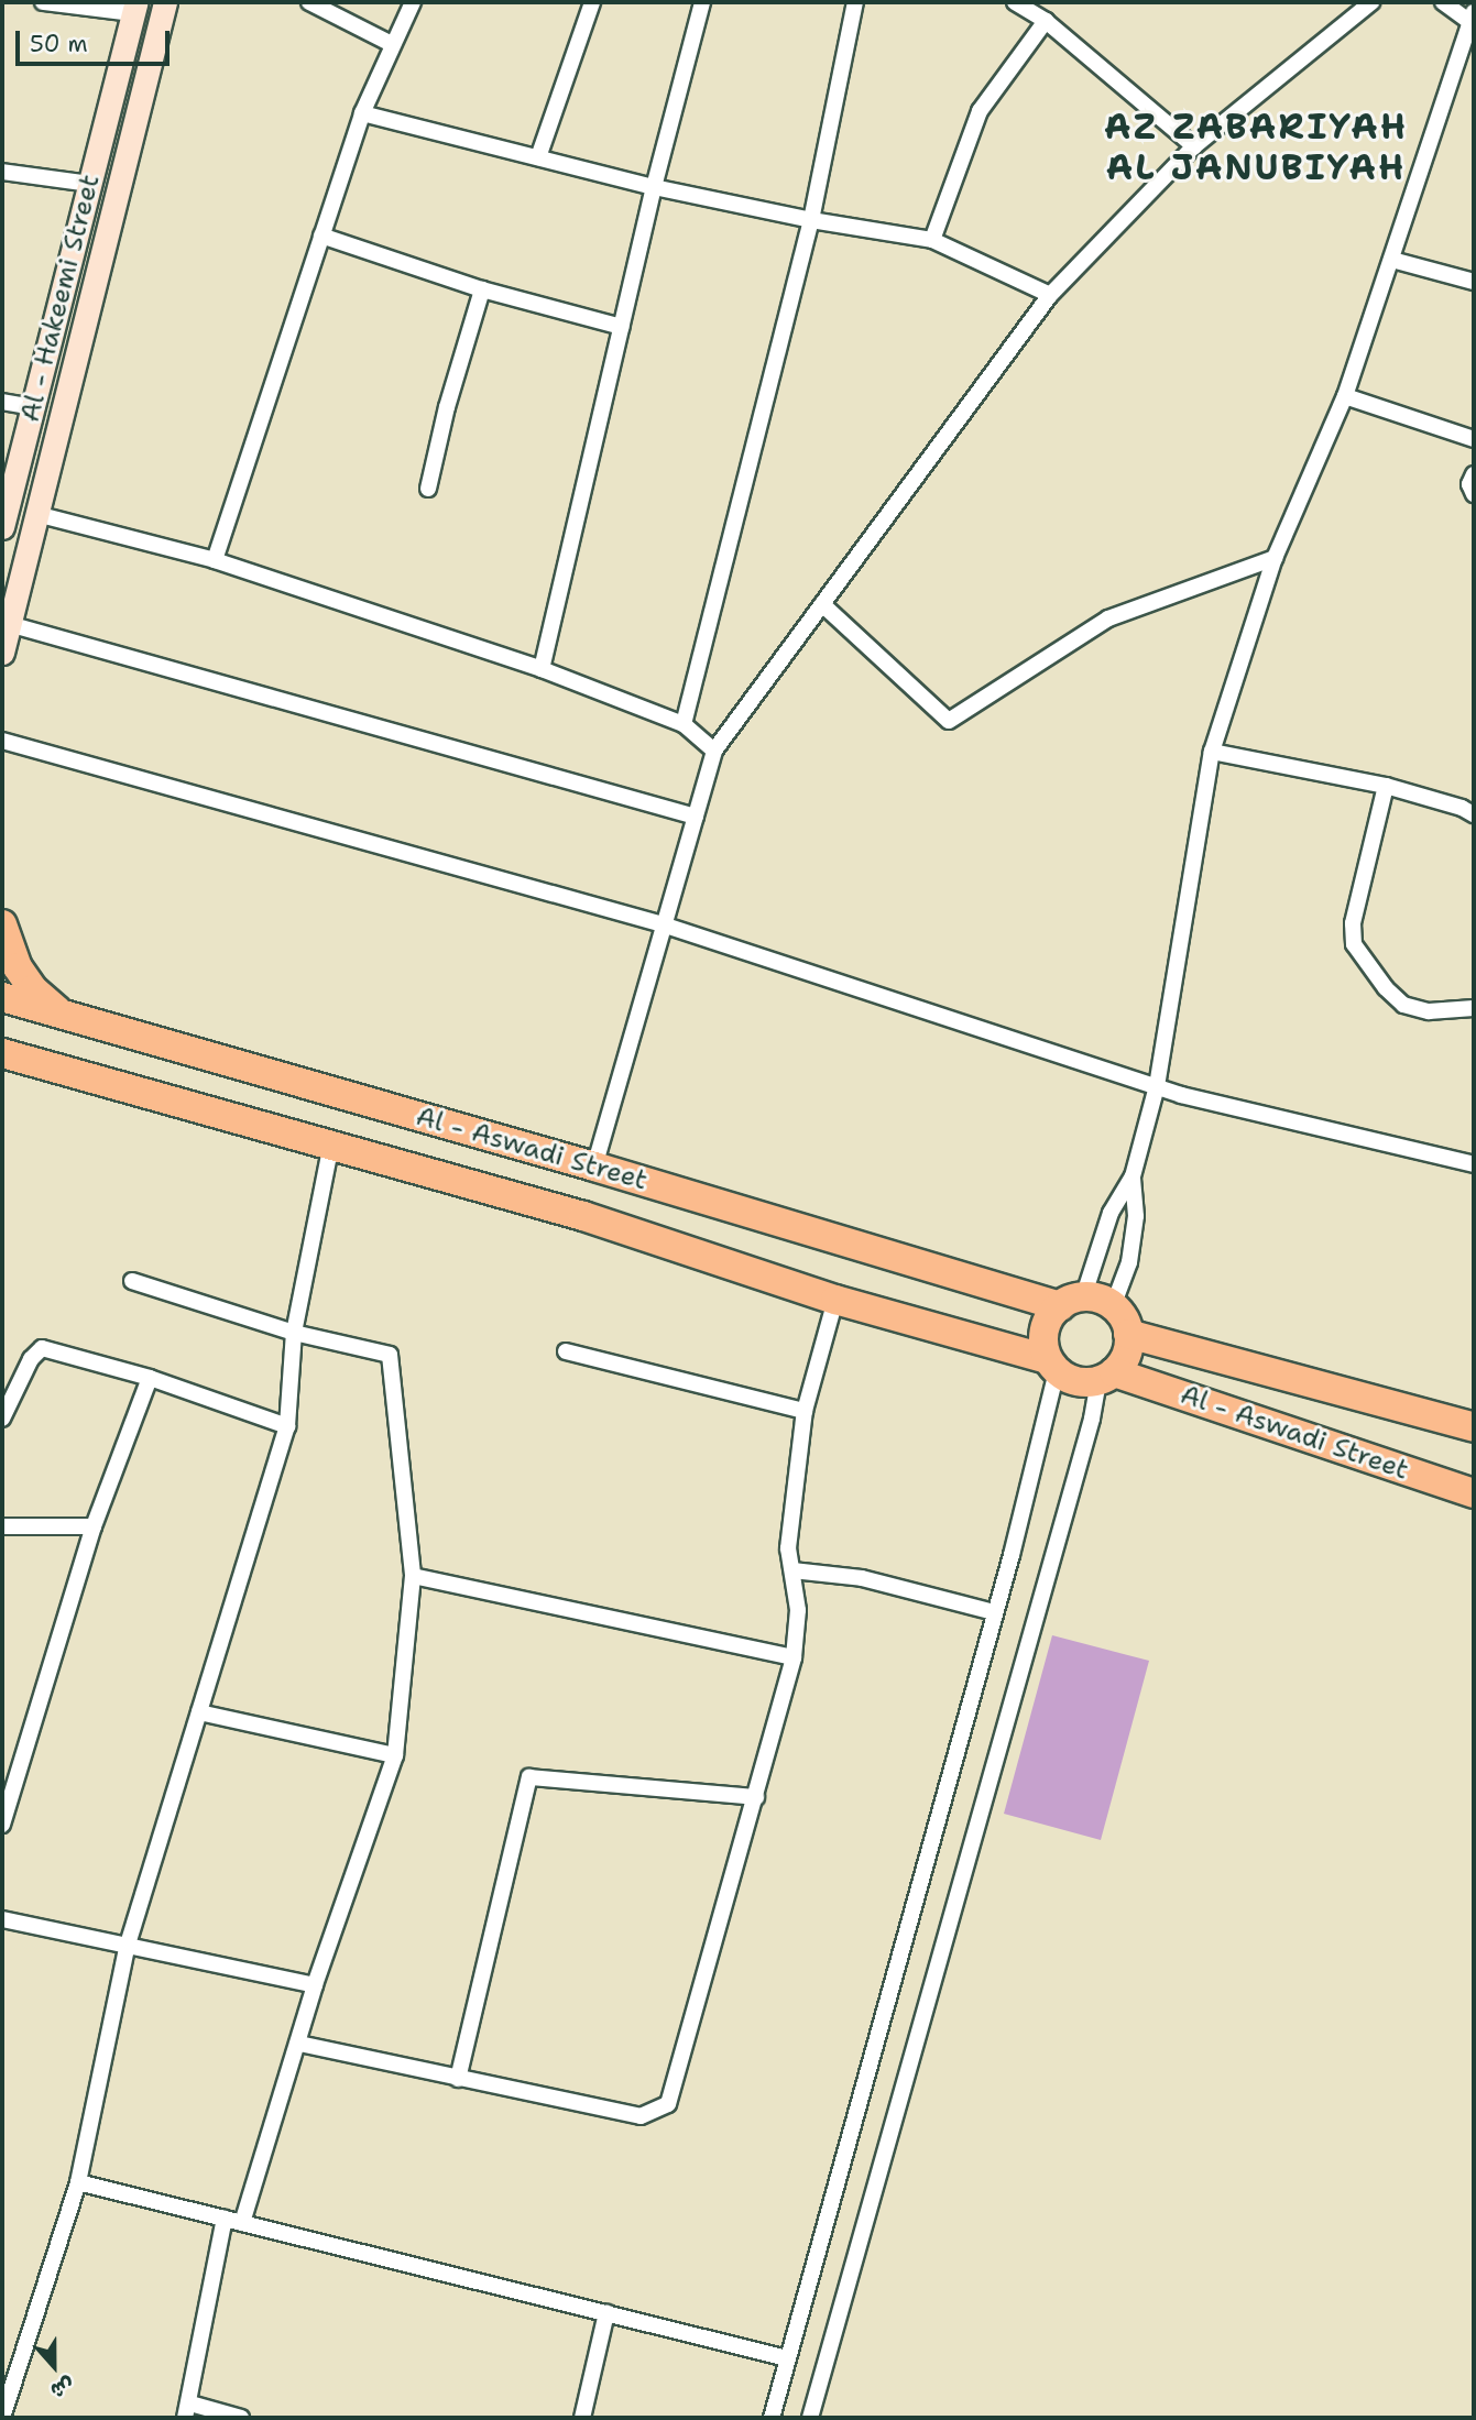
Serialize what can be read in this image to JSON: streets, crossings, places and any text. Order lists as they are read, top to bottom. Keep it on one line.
{"streets":{"highway":["Al - Aswadi Street"],"street":["Al - Hakeemi Street"]},"districts":["AZ ZABARIYAH AL JANUBIYAH"],"scale_bar":"50 m","north":"bottom"}
